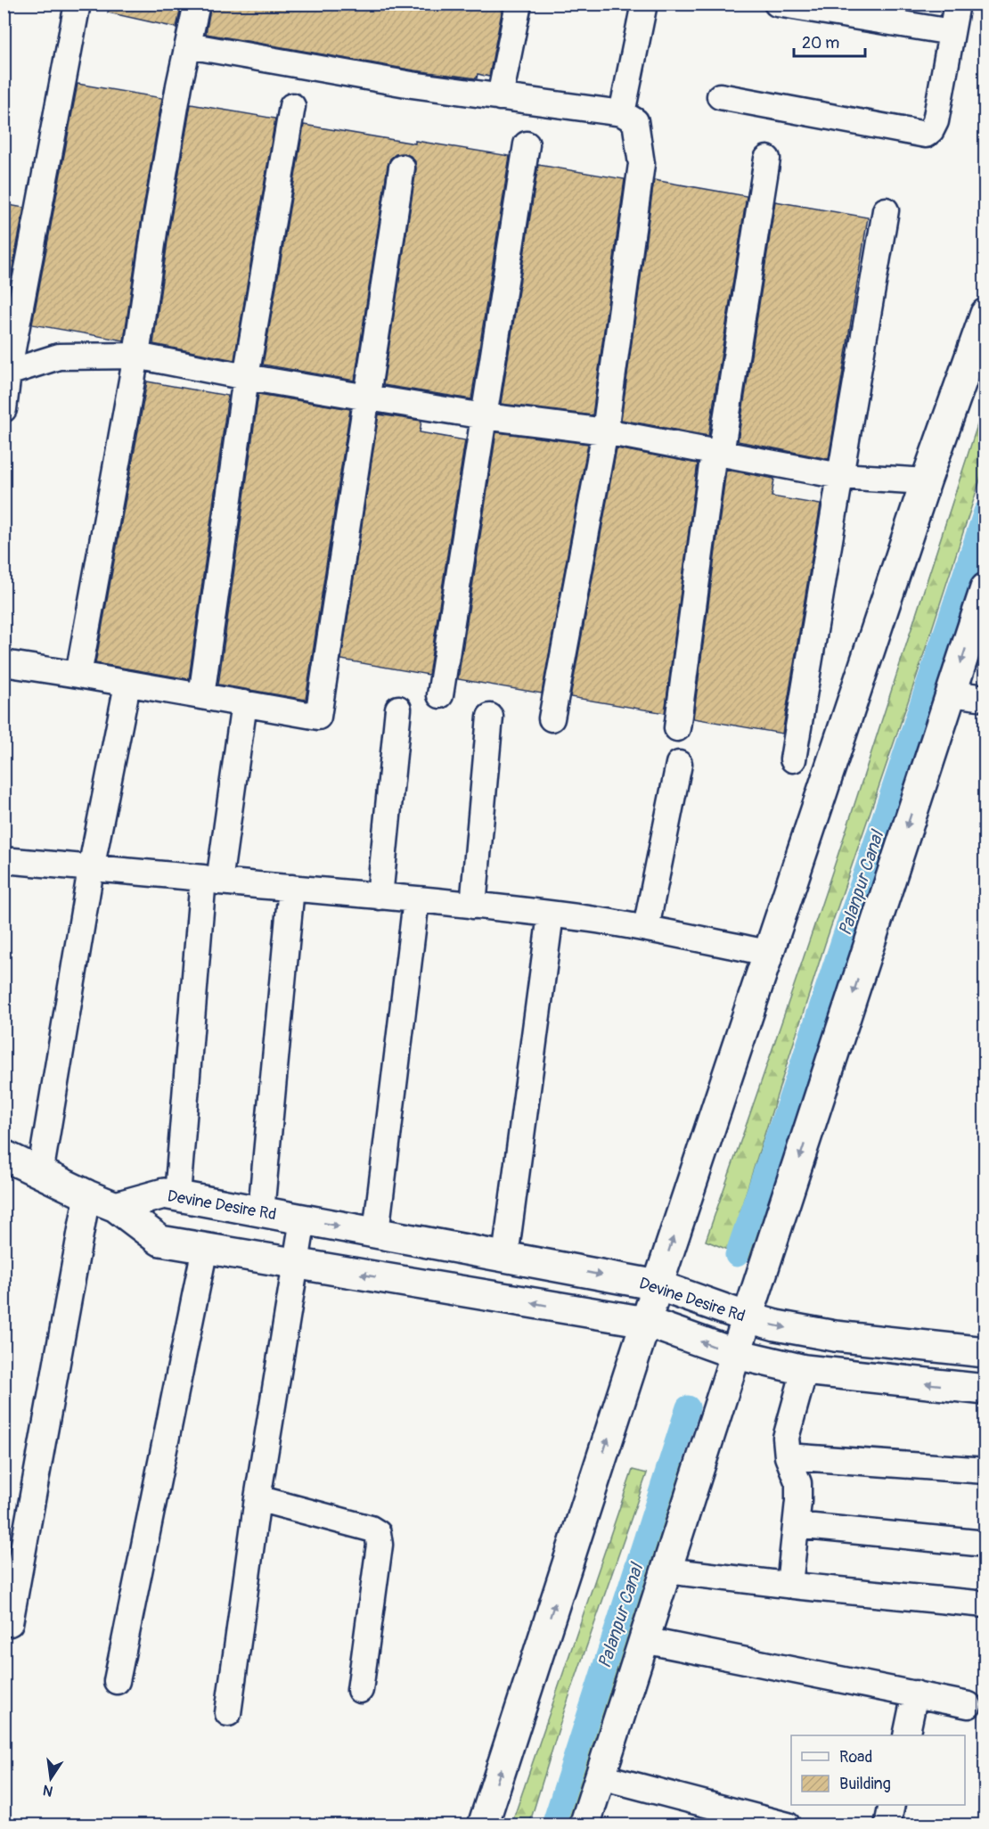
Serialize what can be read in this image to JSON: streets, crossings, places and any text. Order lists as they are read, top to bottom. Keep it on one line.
{"streets":{"street":["Devine Desire Rd"]},"water":["Palanpur Canal"],"legend":["Road","Building"],"scale_bar":"20 m","north":"bottom"}
